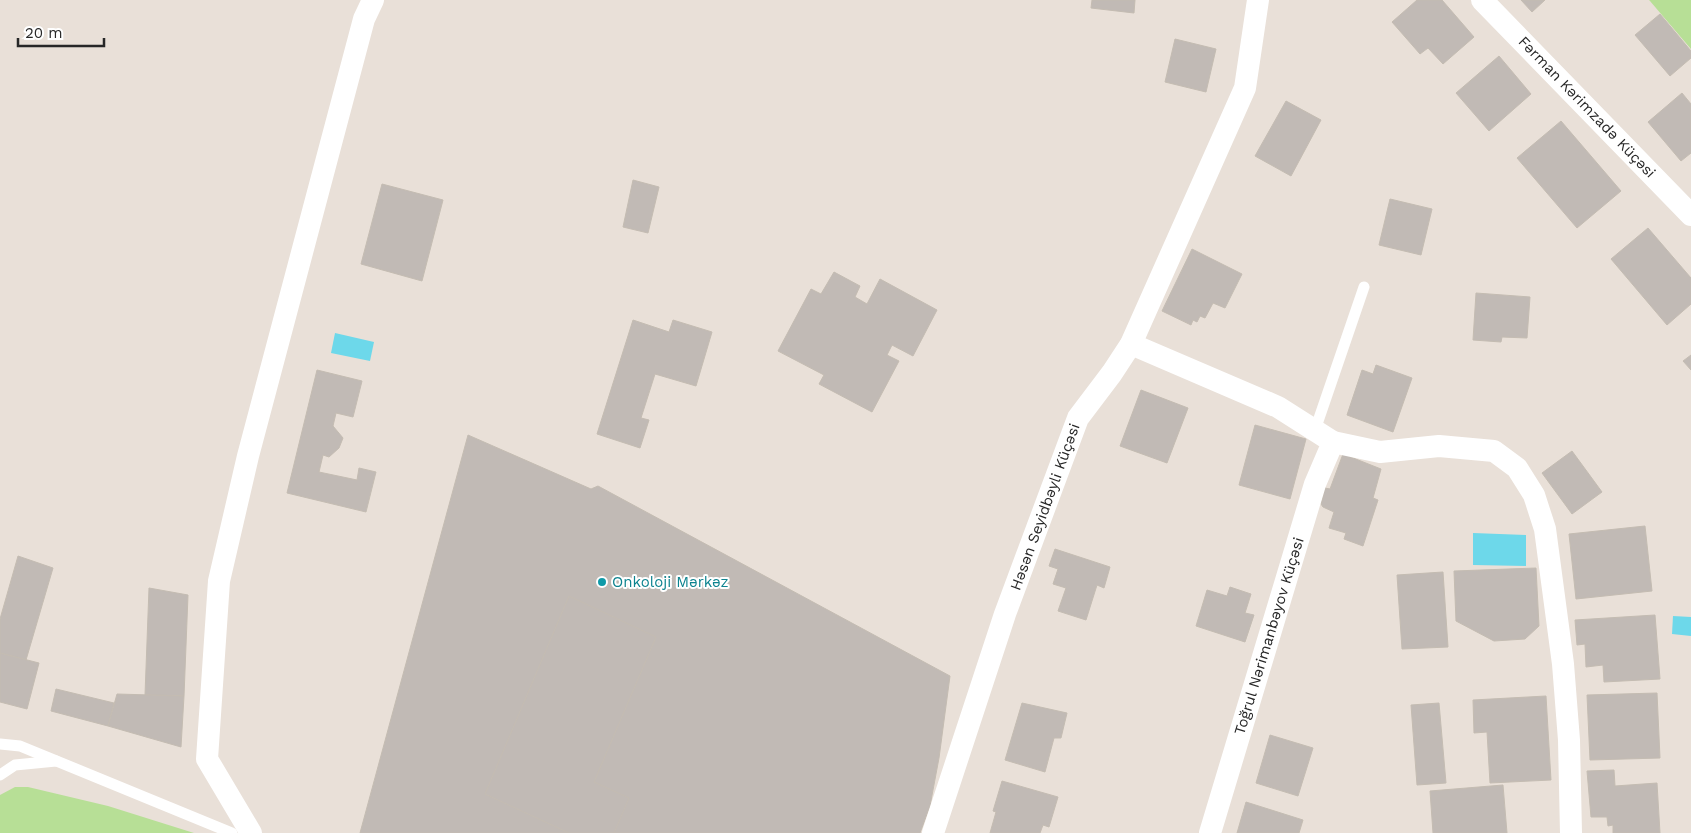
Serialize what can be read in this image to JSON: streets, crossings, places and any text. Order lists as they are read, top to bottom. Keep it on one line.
{"streets":{"street":["Fərman Kərimzadə Küçəsi","Həsən Seyidbəyli Küçəsi","Toğrul Nərimanbəyov Küçəsi"]},"places":["Onkoloji Mərkəz"],"scale_bar":"20 m"}
